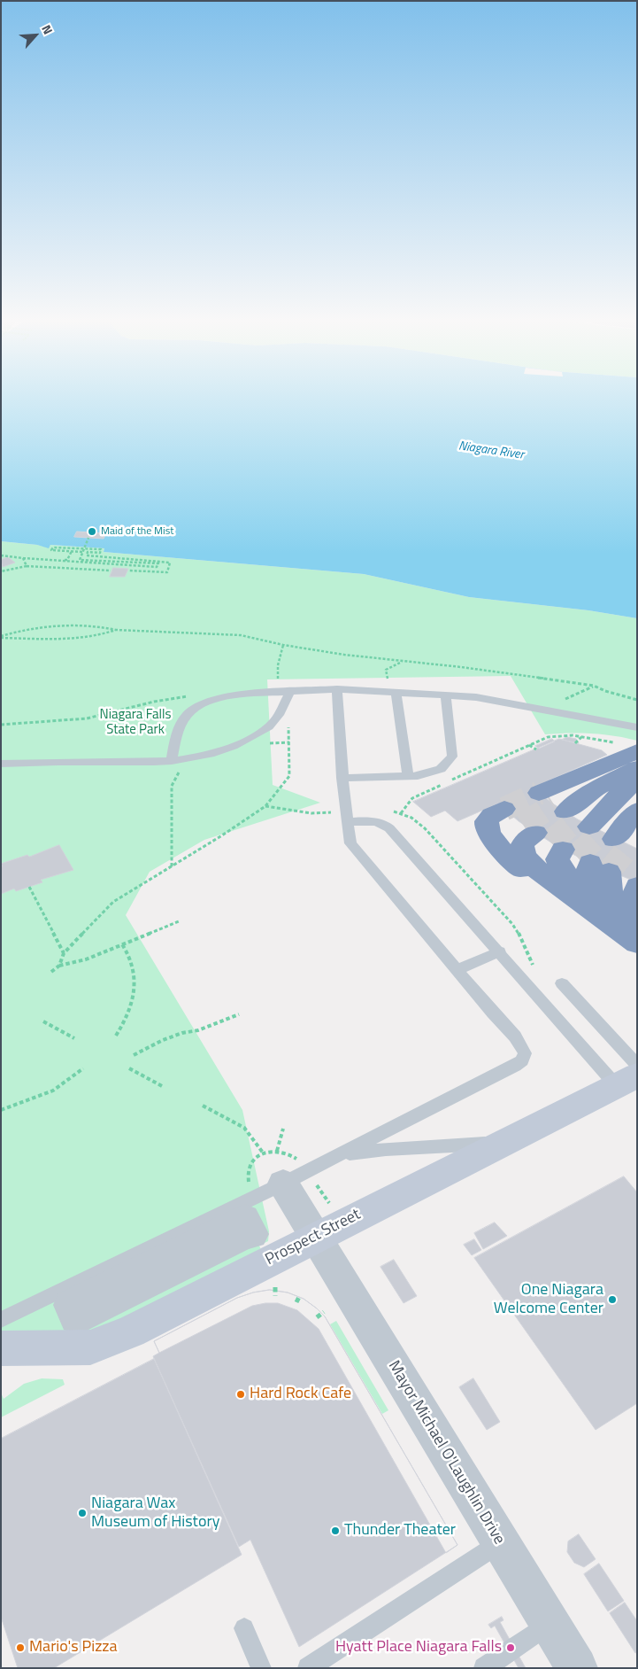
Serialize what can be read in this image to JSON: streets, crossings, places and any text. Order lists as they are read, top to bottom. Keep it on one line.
{"streets":{"main road":["Prospect Street"],"street":["Mayor Michael O'Laughlin Drive"]},"crossings":[["Prospect Street","Mayor Michael O'Laughlin Drive"]],"water":["Niagara River"],"parks":["Niagara Falls State Park"],"places":["Maid of the Mist","One Niagara Welcome Center","Hard Rock Cafe","Niagara Wax Museum of History","Thunder Theater","Mario's Pizza","Hyatt Place Niagara Falls"],"north":"top right"}
